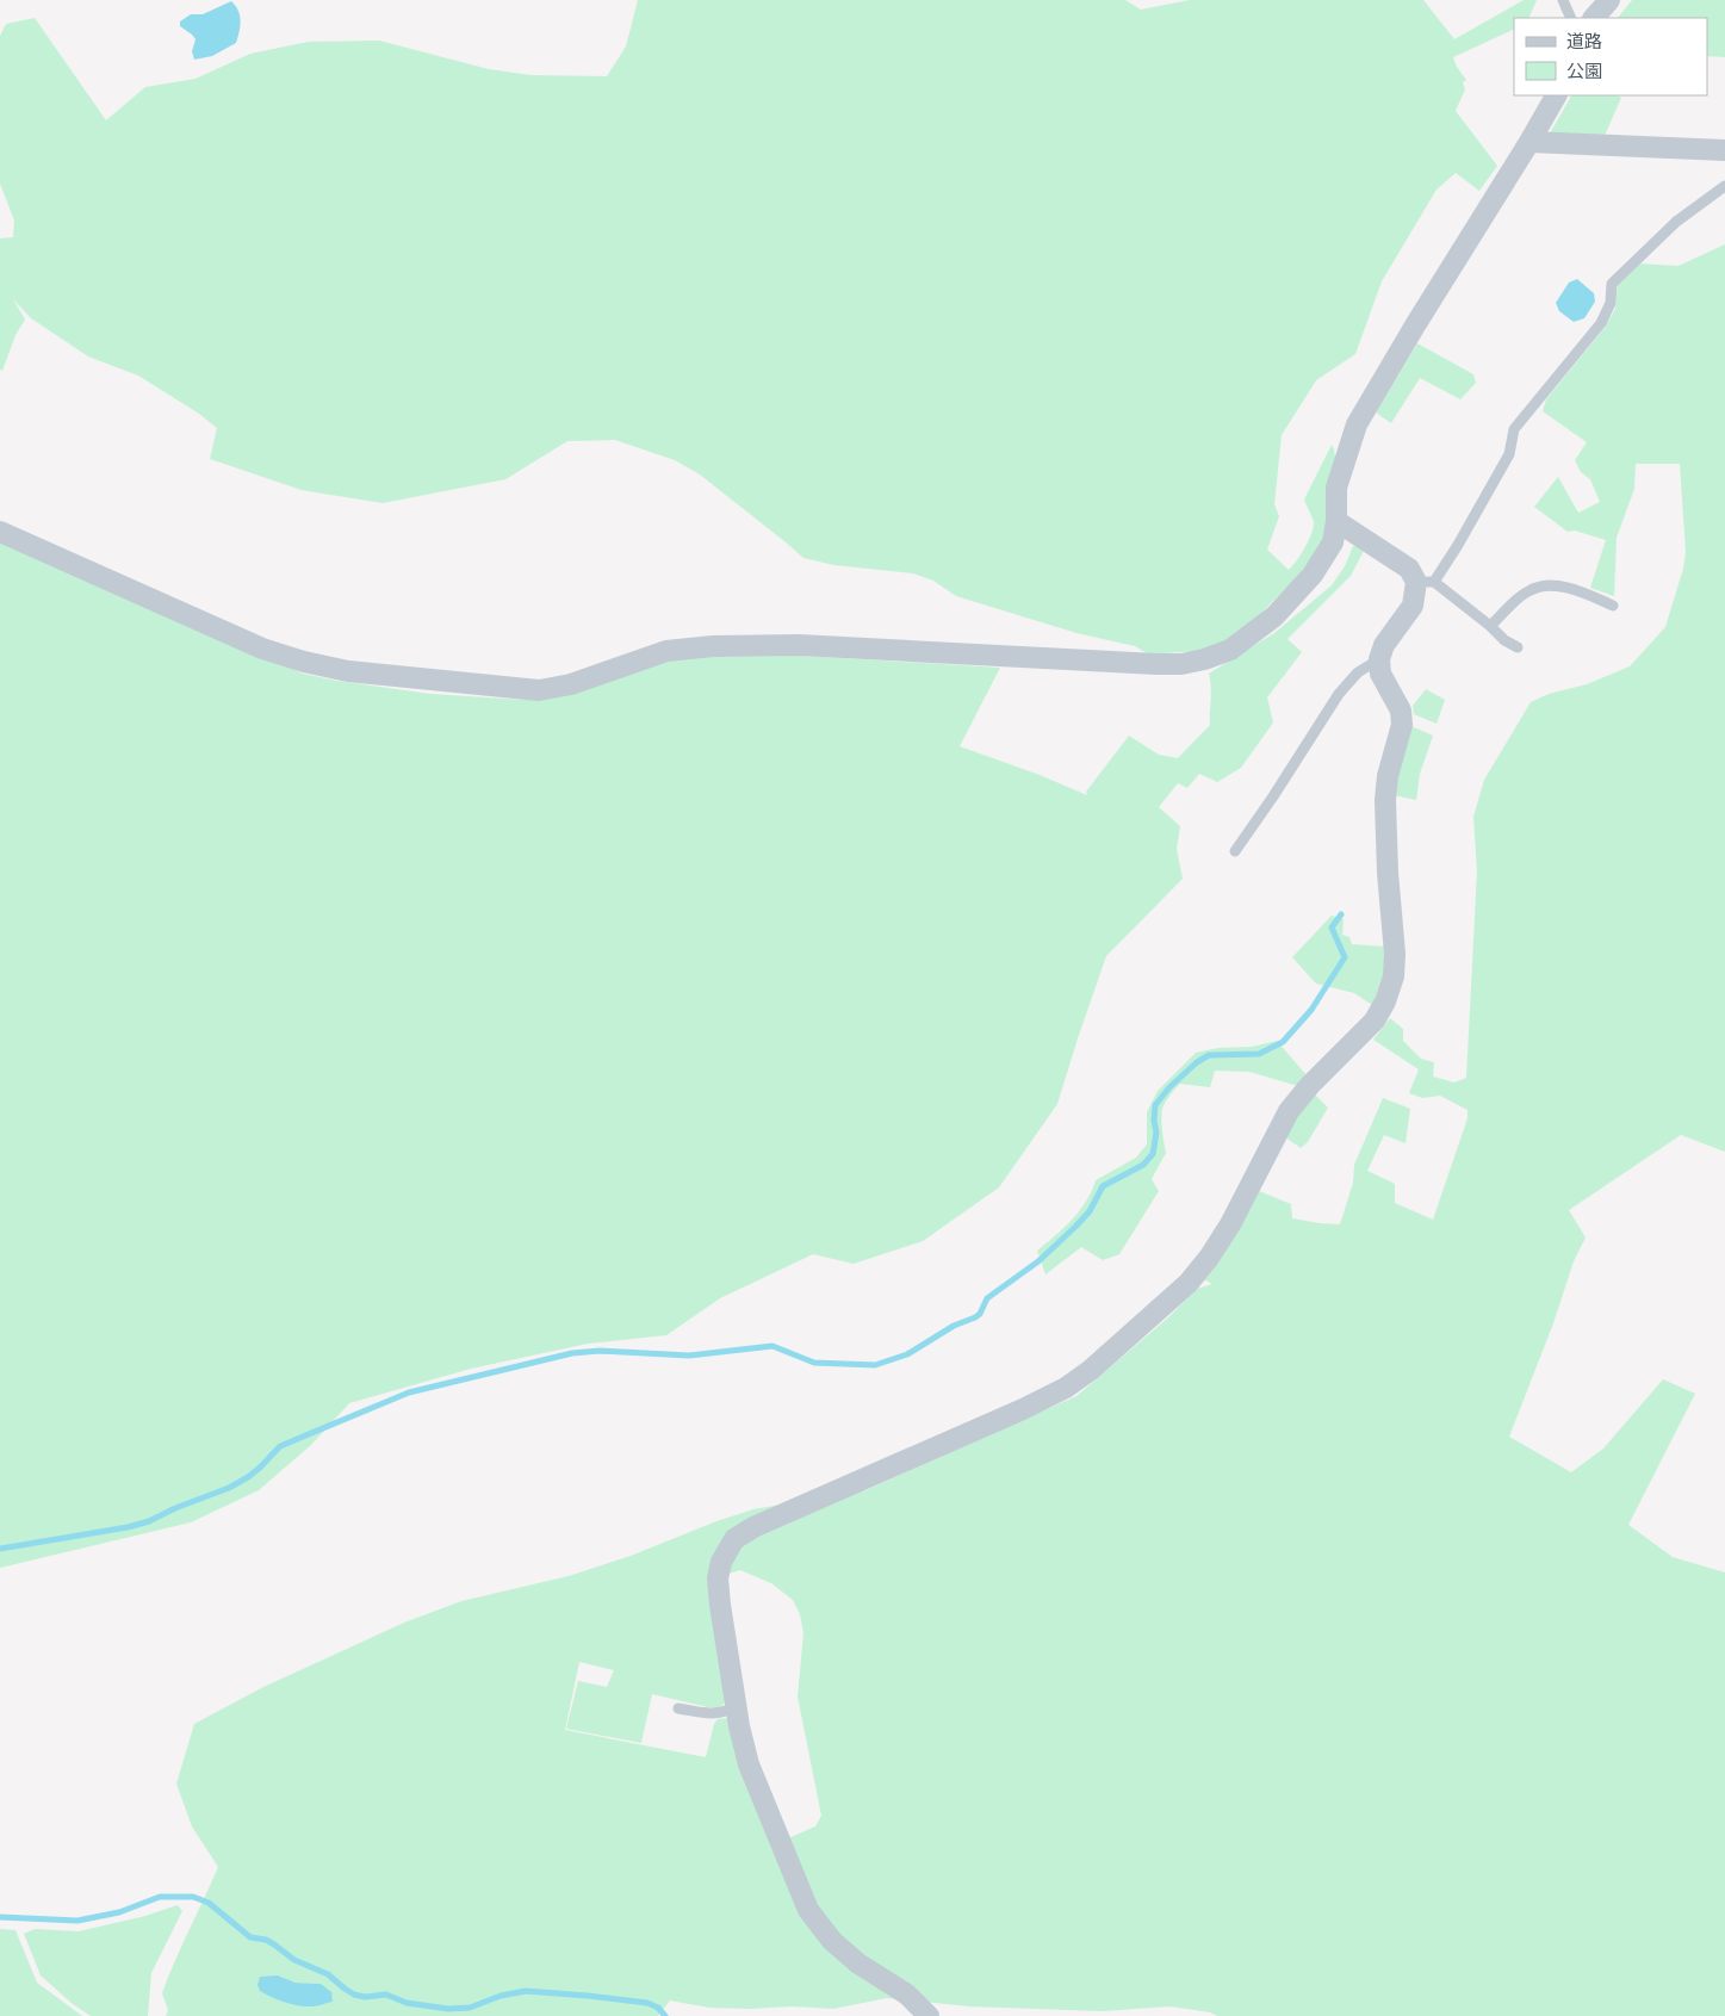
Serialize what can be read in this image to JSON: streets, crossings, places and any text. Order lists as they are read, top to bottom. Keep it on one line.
{"legend":["道路","公園"]}
